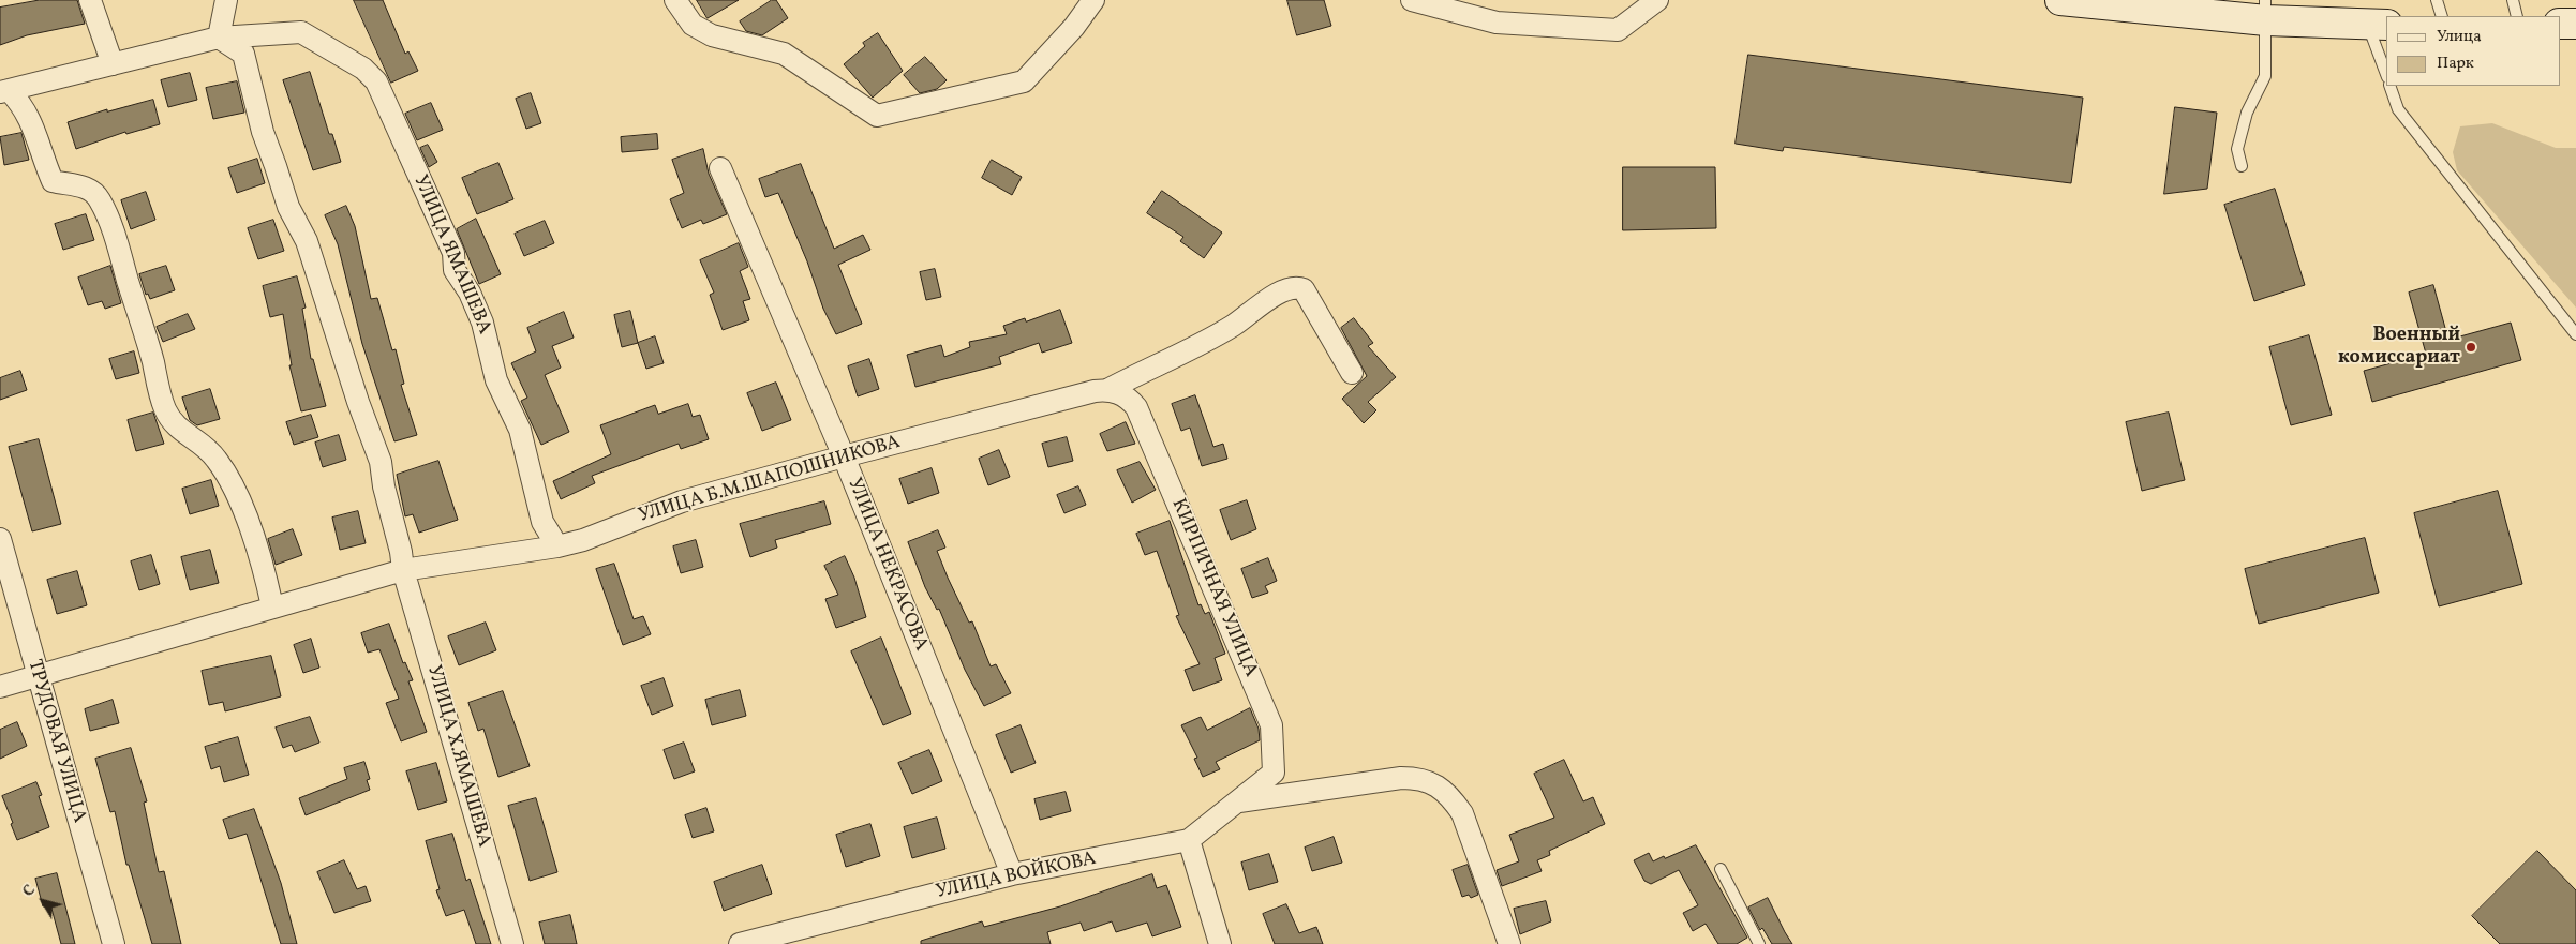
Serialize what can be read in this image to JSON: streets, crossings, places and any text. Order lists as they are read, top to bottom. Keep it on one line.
{"streets":{"street":["УЛИЦА ЯМАШЕВА","УЛИЦА Б.М.ШАПОШНИКОВА","УЛИЦА НЕКРАСОВА","КИРПИЧНАЯ УЛИЦА","ТРУДОВАЯ УЛИЦА","УЛИЦА Х.ЯМАШЕВА","УЛИЦА ВОЙКОВА"]},"crossings":[["УЛИЦА ЯМАШЕВА","УЛИЦА Б.М.ШАПОШНИКОВА"],["УЛИЦА Б.М.ШАПОШНИКОВА","УЛИЦА НЕКРАСОВА"],["УЛИЦА Б.М.ШАПОШНИКОВА","КИРПИЧНАЯ УЛИЦА"],["УЛИЦА Б.М.ШАПОШНИКОВА","ТРУДОВАЯ УЛИЦА"],["УЛИЦА Б.М.ШАПОШНИКОВА","УЛИЦА Х.ЯМАШЕВА"],["УЛИЦА НЕКРАСОВА","УЛИЦА ВОЙКОВА"],["КИРПИЧНАЯ УЛИЦА","УЛИЦА ВОЙКОВА"]],"places":["Военный комиссариат"],"legend":["Улица","Парк"],"north":"top left"}
